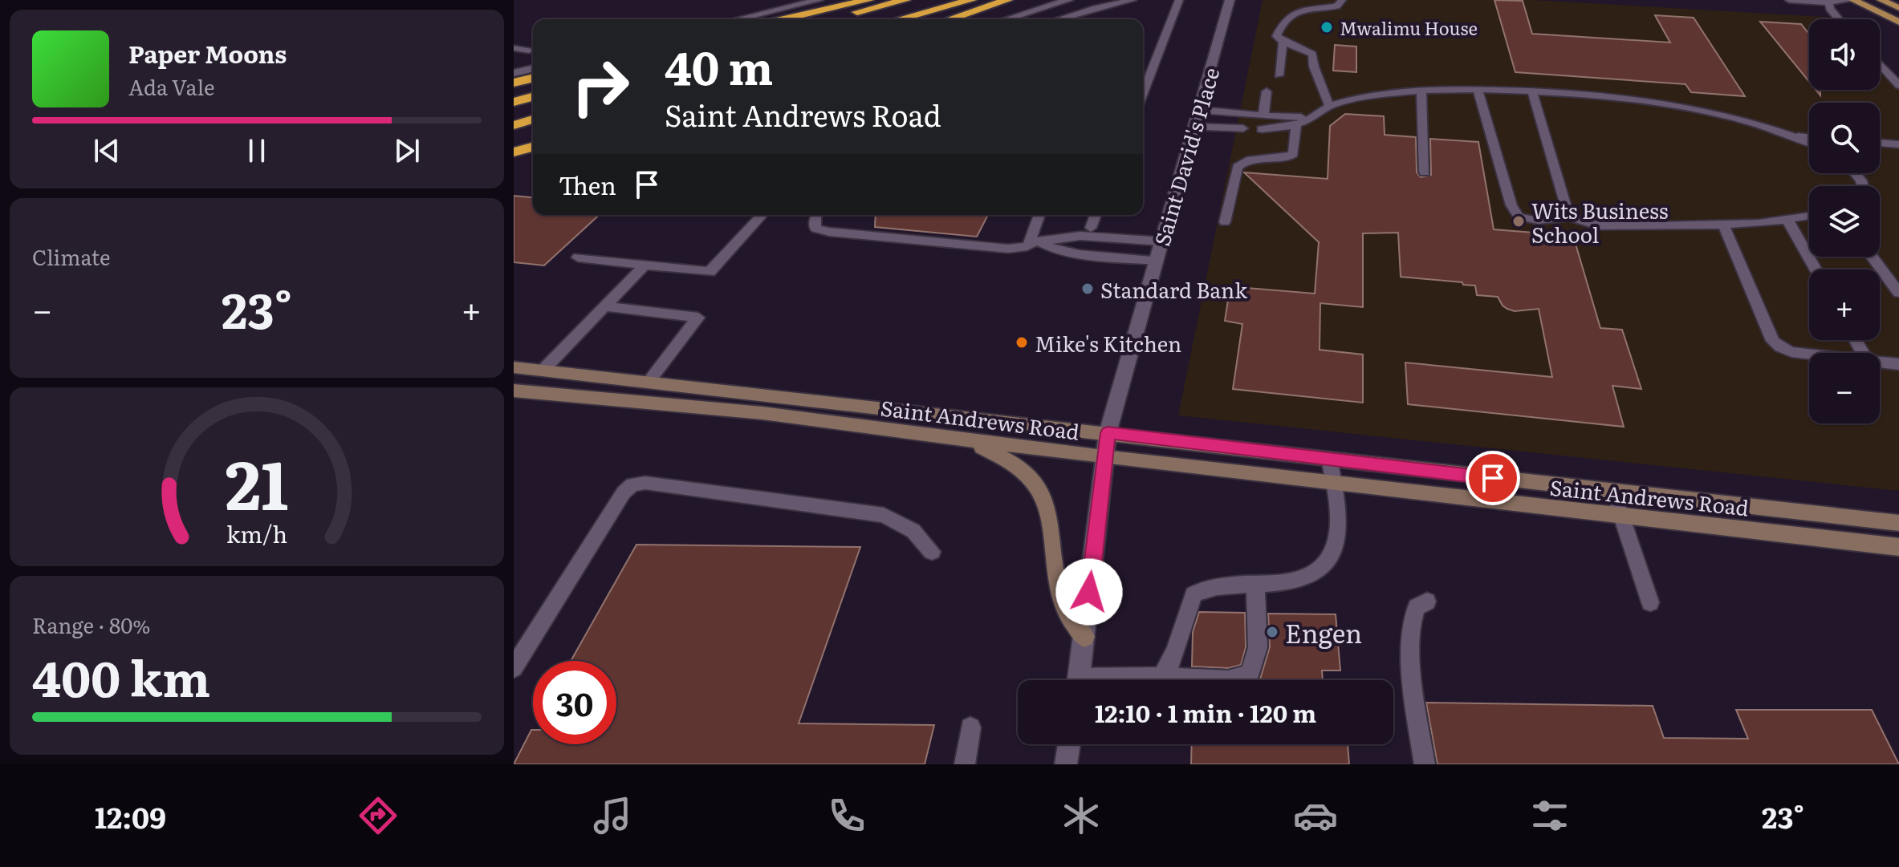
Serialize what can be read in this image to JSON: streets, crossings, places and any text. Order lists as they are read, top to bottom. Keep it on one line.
{"streets":{"main road":["Saint Andrews Road"],"street":["Saint David's Place"]},"crossings":[["Saint David's Place","Saint Andrews Road"]],"places":["Mwalimu House","Wits Business School","Standard Bank","Mike's Kitchen","Engen"],"page":{"map_buttons":["+","−"],"turn":["40 m","Saint Andrews Road"],"song":["Paper Moons","Ada Vale"],"then":"Then","tile":["Climate",["Range · 80%","400 km"]],"heat":["−","23°","+"],"limit":"30","trip":"12:10 · 1 min · 120 m","tabs":["12:09","23°"],"gauge":["21","km/h"]}}
